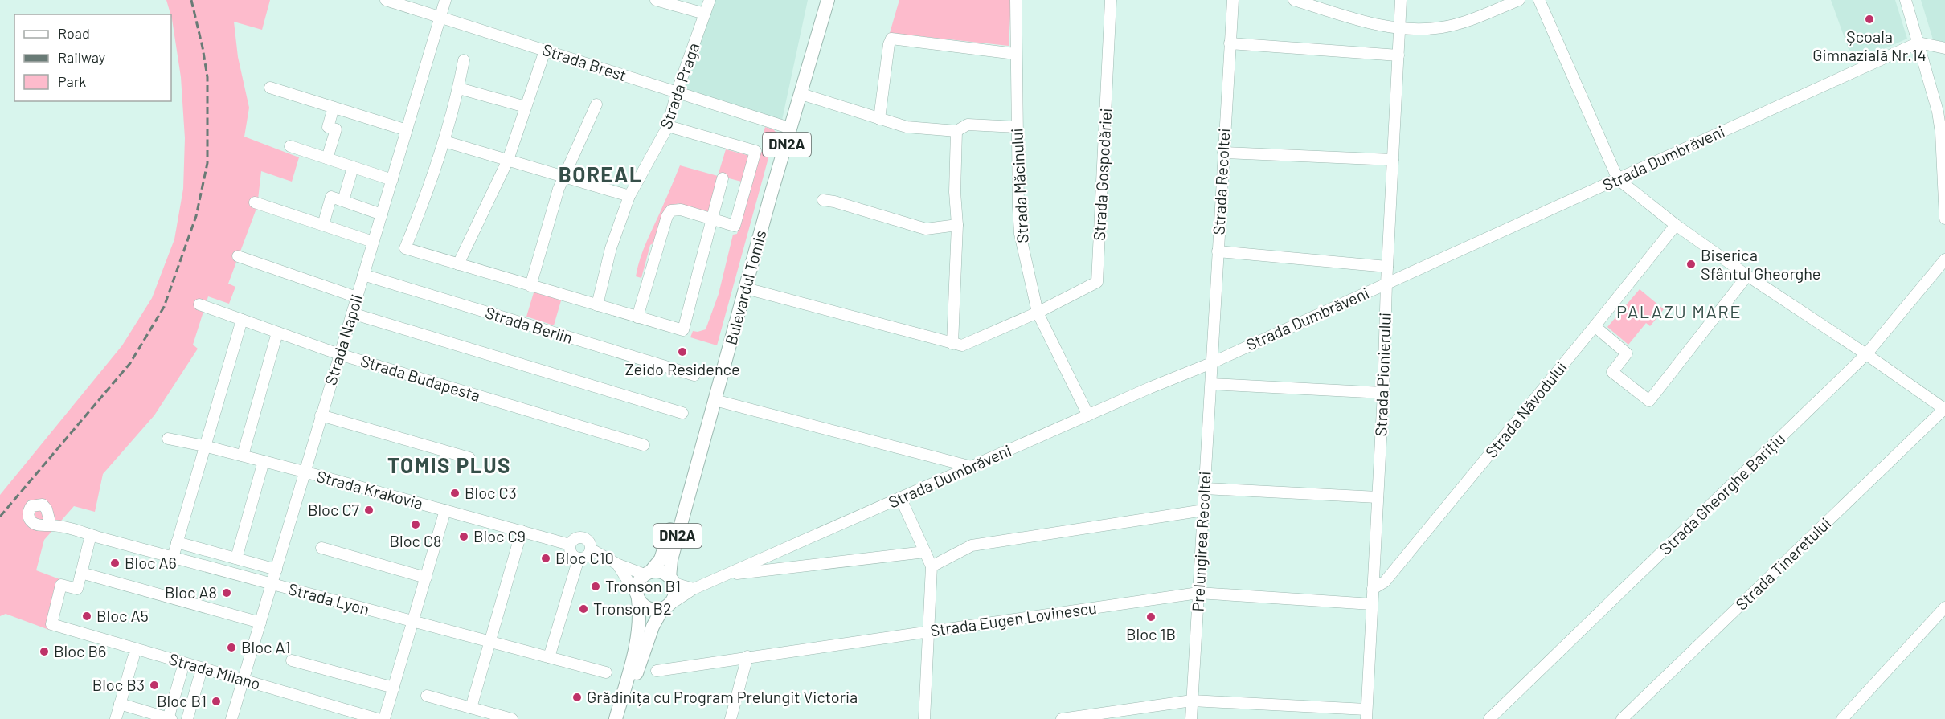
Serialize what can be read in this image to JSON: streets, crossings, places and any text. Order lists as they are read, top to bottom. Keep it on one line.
{"streets":{"main road":["DN2A","Bulevardul Tomis"],"street":["Strada Brest","Strada Praga","Strada Dumbrăveni","Strada Gospodăriei","Strada Recoltei","Strada Măcinului","Strada Berlin","Strada Napoli","Strada Pionierului","Strada Budapesta","Strada Năvodului","Strada Krakovia","Strada Gheorghe Barițiu","Prelungirea Recoltei","Strada Tineretului","Strada Lyon","Strada Eugen Lovinescu","Strada Milano"]},"crossings":[["Strada Brest","Strada Praga"],["Strada Brest","Bulevardul Tomis"],["Strada Brest","Strada Napoli"],["DN2A","Strada Dumbrăveni"],["DN2A","Bulevardul Tomis"],["Strada Dumbrăveni","Strada Recoltei"],["Strada Dumbrăveni","Strada Măcinului"],["Strada Dumbrăveni","Bulevardul Tomis"],["Strada Dumbrăveni","Strada Pionierului"],["Strada Dumbrăveni","Prelungirea Recoltei"],["Strada Gospodăriei","Strada Măcinului"],["Strada Recoltei","Prelungirea Recoltei"],["Strada Berlin","Strada Napoli"],["Strada Napoli","Strada Budapesta"],["Strada Napoli","Strada Krakovia"],["Strada Napoli","Strada Lyon"],["Strada Napoli","Strada Milano"],["Strada Pionierului","Strada Năvodului"],["Strada Pionierului","Strada Eugen Lovinescu"],["Prelungirea Recoltei","Strada Eugen Lovinescu"]],"districts":["BOREAL","PALAZU MARE","TOMIS PLUS"],"places":["Școala Gimnazială Nr.14","Biserica Sfântul Gheorghe","Zeido Residence","Bloc C3","Bloc C7","Bloc C8","Bloc C9","Bloc C10","Bloc A6","Tronson B1","Bloc A8","Tronson B2","Bloc A5","Bloc 1B","Bloc A1","Bloc B6","Bloc B3","Grădinița cu Program Prelungit Victoria","Bloc B1"],"legend":["Road","Railway","Park"]}
